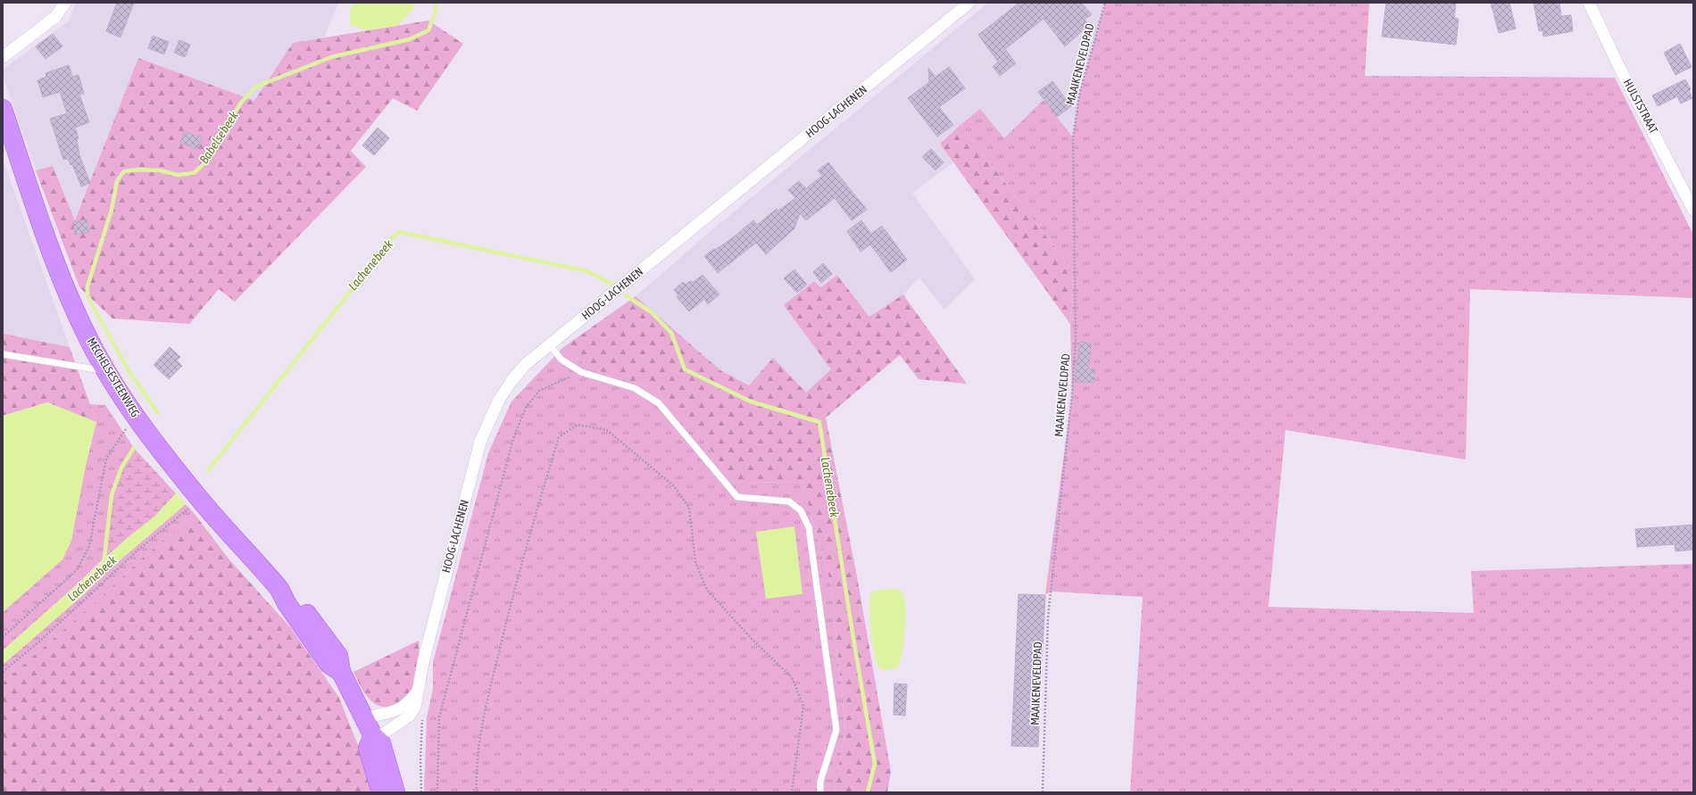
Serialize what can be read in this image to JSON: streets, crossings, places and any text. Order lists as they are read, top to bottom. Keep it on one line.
{"streets":{"main road":["MECHELSESTEENWEG"],"street":["HULSTSTRAAT","HOOG-LACHENEN"],"path":["MAAIKENEVELDPAD"]},"crossings":[["HOOG-LACHENEN","MECHELSESTEENWEG"]],"water":["Babelsebeek","Lachenebeek"]}
